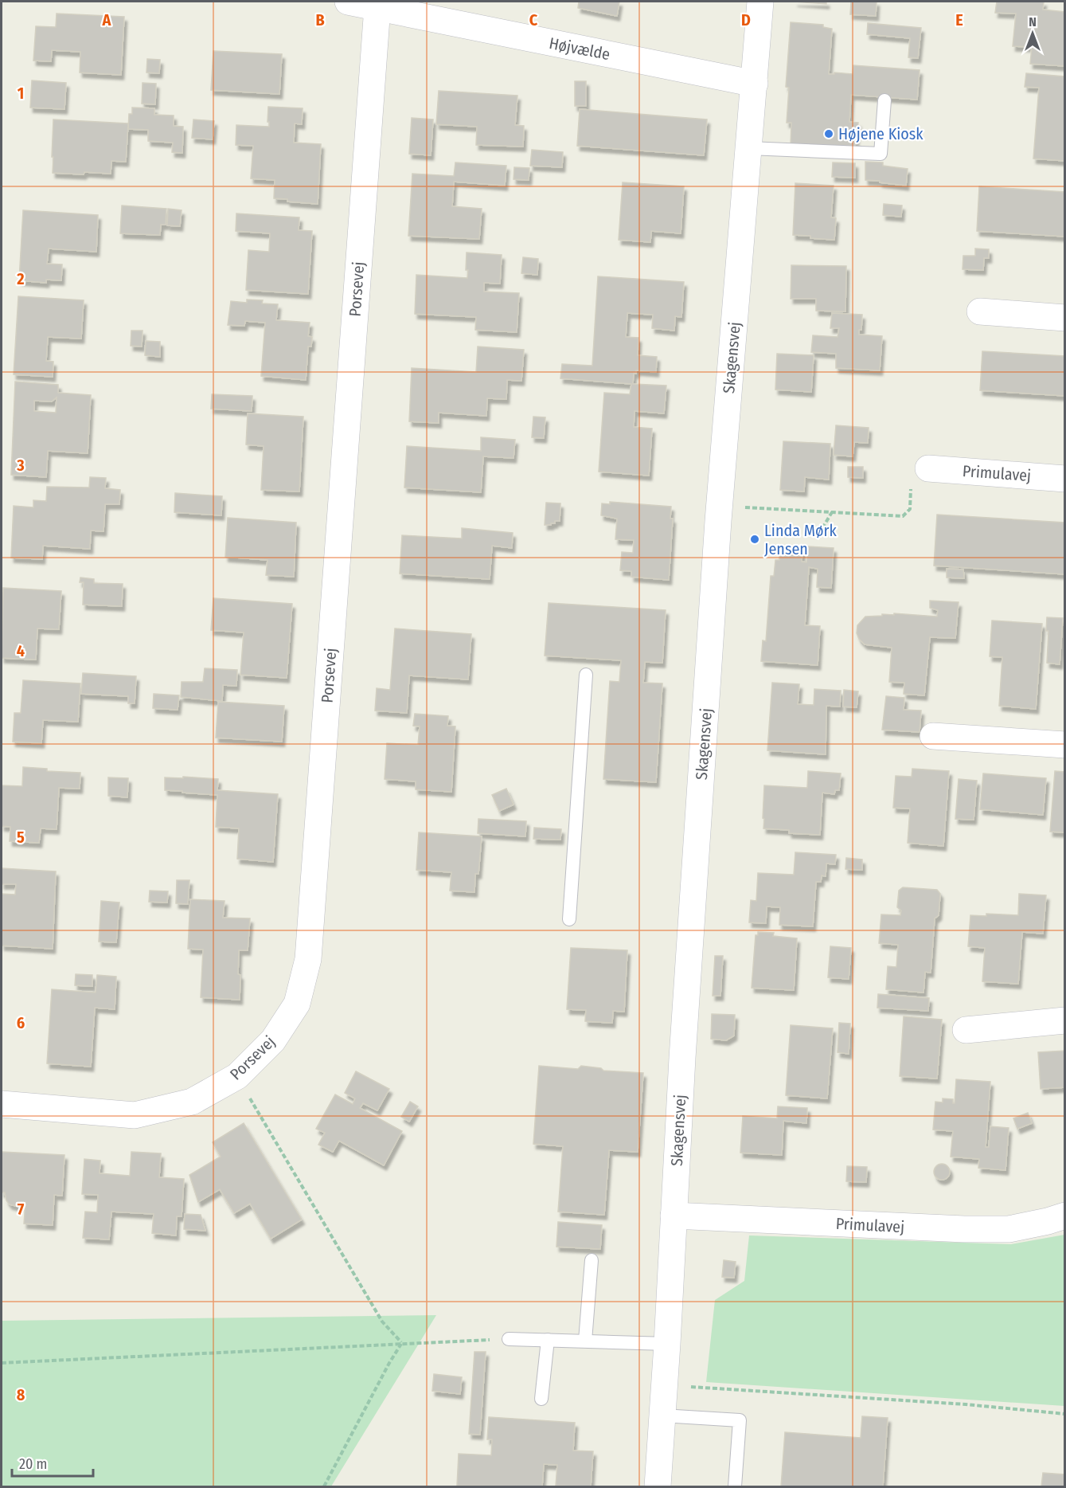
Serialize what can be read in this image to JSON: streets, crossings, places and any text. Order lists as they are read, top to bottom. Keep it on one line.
{"streets":{"street":["Højvælde","Porsevej","Skagensvej","Primulavej"]},"crossings":[["Højvælde","Porsevej"],["Højvælde","Skagensvej"],["Skagensvej","Primulavej"]],"places":["Højene Kiosk","Linda Mørk Jensen"],"scale_bar":"20 m","north":"top","grid":{"columns":["A","B","C","D","E"],"rows":["1","2","3","4","5","6","7","8"]}}
